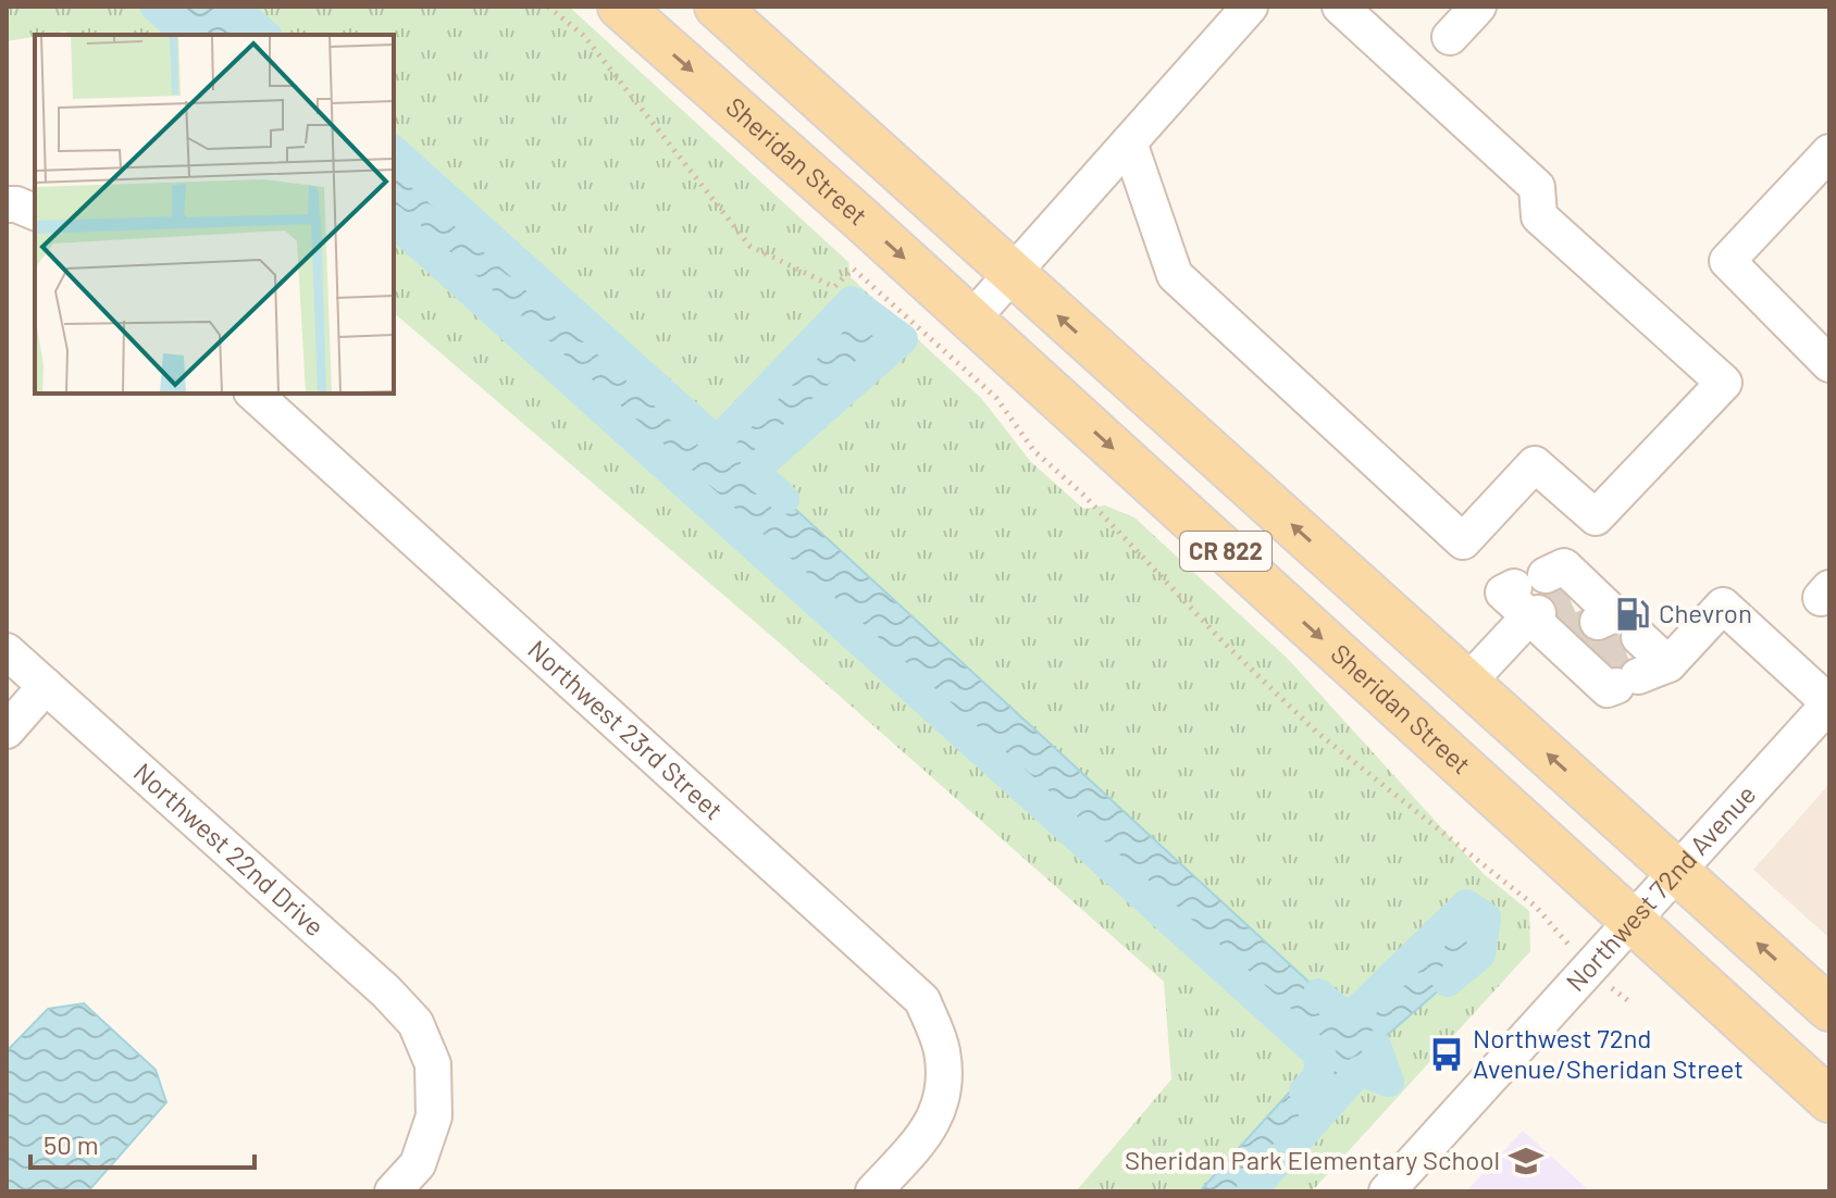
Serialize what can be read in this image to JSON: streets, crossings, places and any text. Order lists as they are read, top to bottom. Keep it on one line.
{"streets":{"main road":["Sheridan Street","CR 822"],"street":["Northwest 23rd Street","Northwest 22nd Drive","Northwest 72nd Avenue"]},"crossings":[["Sheridan Street","Northwest 72nd Avenue"],["CR 822","Northwest 72nd Avenue"]],"places":{"fuel station":["Chevron"],"bus stop":["Northwest 72nd Avenue/Sheridan Street"],"school or university":["Sheridan Park Elementary School"]},"scale_bar":"50 m"}
